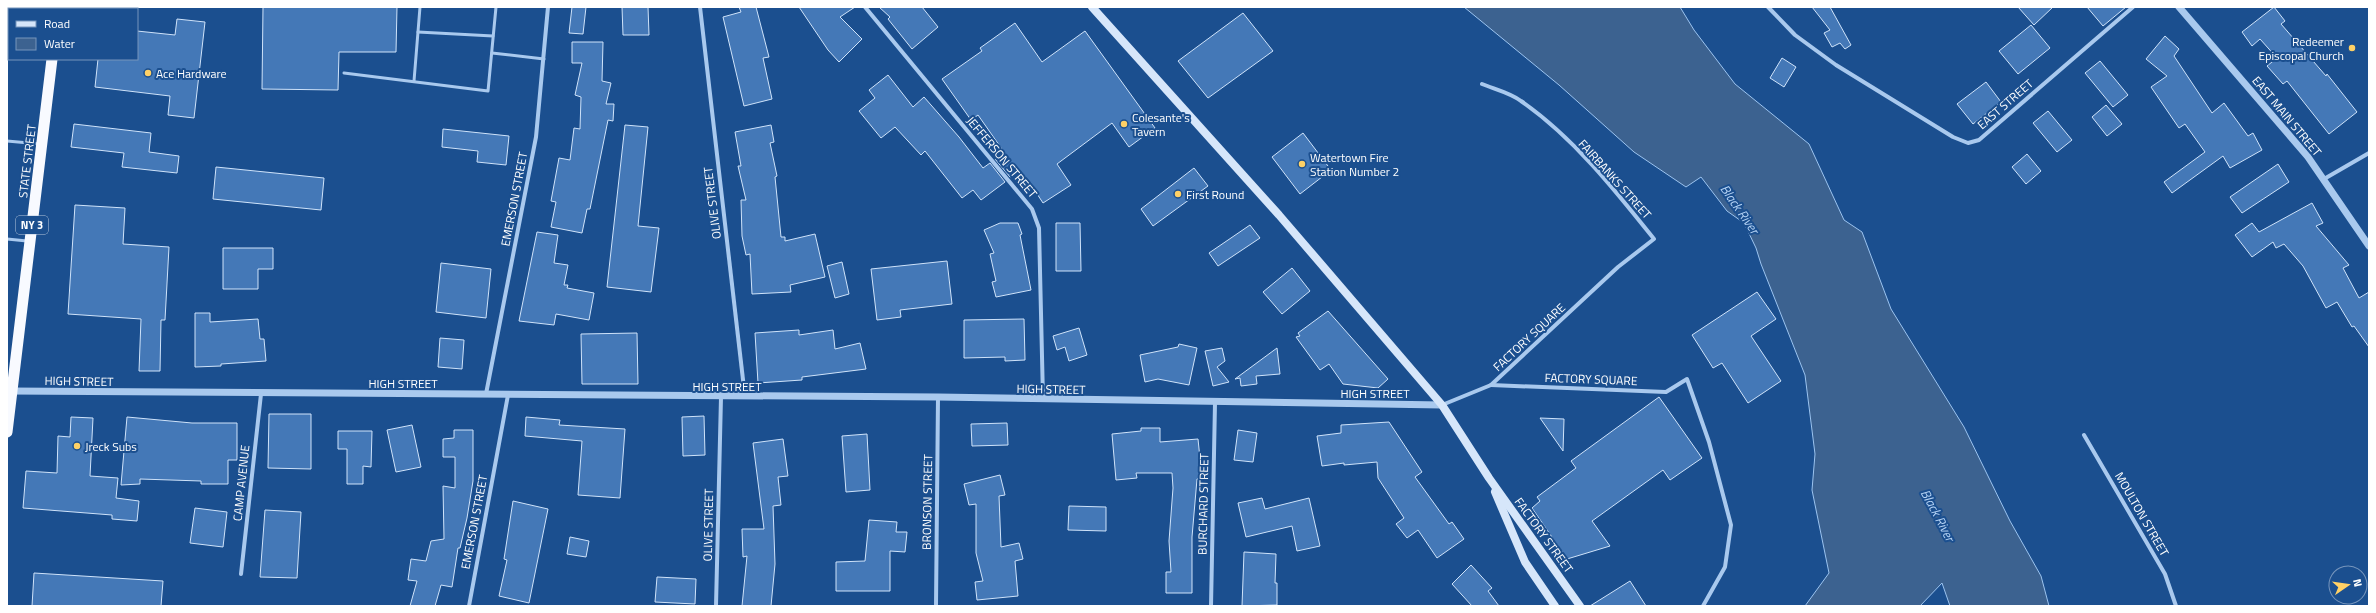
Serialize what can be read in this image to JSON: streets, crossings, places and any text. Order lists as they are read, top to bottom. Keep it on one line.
{"streets":{"highway":["STATE STREET","NY 3"],"main road":["FACTORY STREET"],"street":["EAST STREET","EAST MAIN STREET","JEFFERSON STREET","FAIRBANKS STREET","EMERSON STREET","OLIVE STREET","FACTORY SQUARE","HIGH STREET","CAMP AVENUE","BRONSON STREET","BURCHARD STREET","MOULTON STREET"]},"crossings":[["JEFFERSON STREET","HIGH STREET"],["STATE STREET","HIGH STREET"],["FAIRBANKS STREET","FACTORY SQUARE"],["EMERSON STREET","HIGH STREET"],["OLIVE STREET","HIGH STREET"],["FACTORY SQUARE","HIGH STREET"],["FACTORY SQUARE","FACTORY STREET"],["HIGH STREET","CAMP AVENUE"],["HIGH STREET","BRONSON STREET"],["HIGH STREET","BURCHARD STREET"],["HIGH STREET","FACTORY STREET"]],"water":["Black River"],"places":["Redeemer Episcopal Church","Ace Hardware","Colesante's Tavern","Watertown Fire Station Number 2","First Round","Jreck Subs"],"legend":["Road","Water"],"north":"right"}
